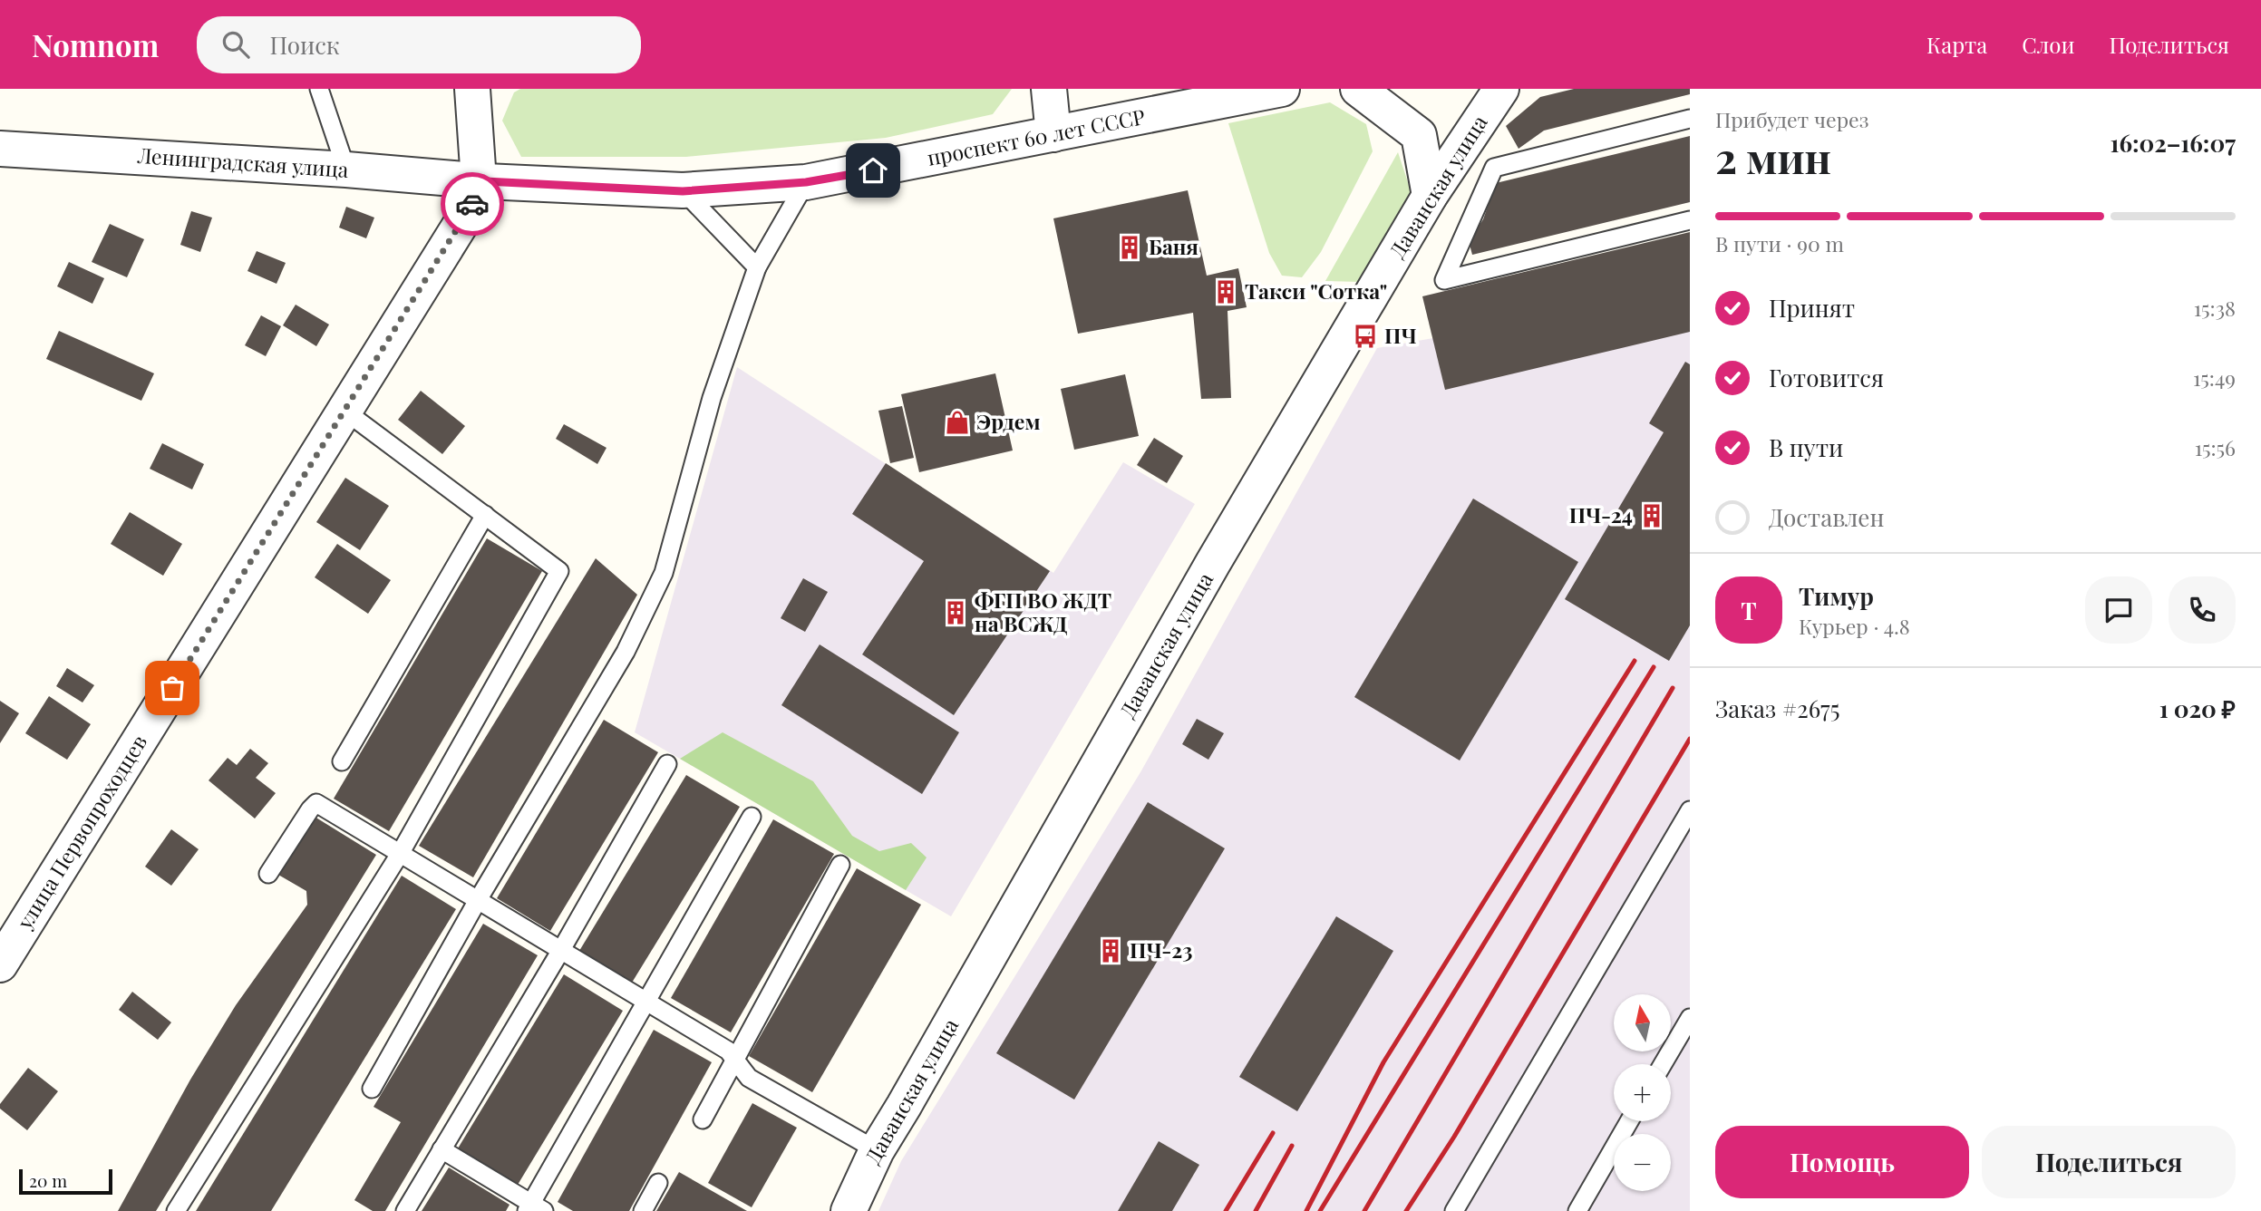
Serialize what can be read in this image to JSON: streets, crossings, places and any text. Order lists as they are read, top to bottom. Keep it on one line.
{"streets":{"street":["проспект 60 лет СССР","Ленинградская улица","Даванская улица","улица Первопроходцев"]},"crossings":[["проспект 60 лет СССР","Ленинградская улица"],["проспект 60 лет СССР","улица Первопроходцев"],["Ленинградская улица","улица Первопроходцев"]],"places":{"building":["Баня","Такси \"Сотка\"","ПЧ-24","ФГП ВО ЖДТ на ВСЖД","ПЧ-23"],"bus stop":["ПЧ"],"shop":["Эрдем"]},"scale_bar":"20 m","north":"top","page":{"header":"Nomnom","search":"Поиск","nav":["Карта","Слои","Поделиться"],"heading":["2 мин","Прибудет через","16:02–16:07"],"panel":["Тимур","Курьер · 4.8","Заказ #2675","1 020 ₽"],"bar":"В пути · 90 m","list":[["Принят","15:38"],["Готовится","15:49"],["В пути","15:56"],"Доставлен"],"round":"Т","map_buttons":["+","−"],"buttons":["Помощь","Поделиться"],"scale":"20 m"}}
